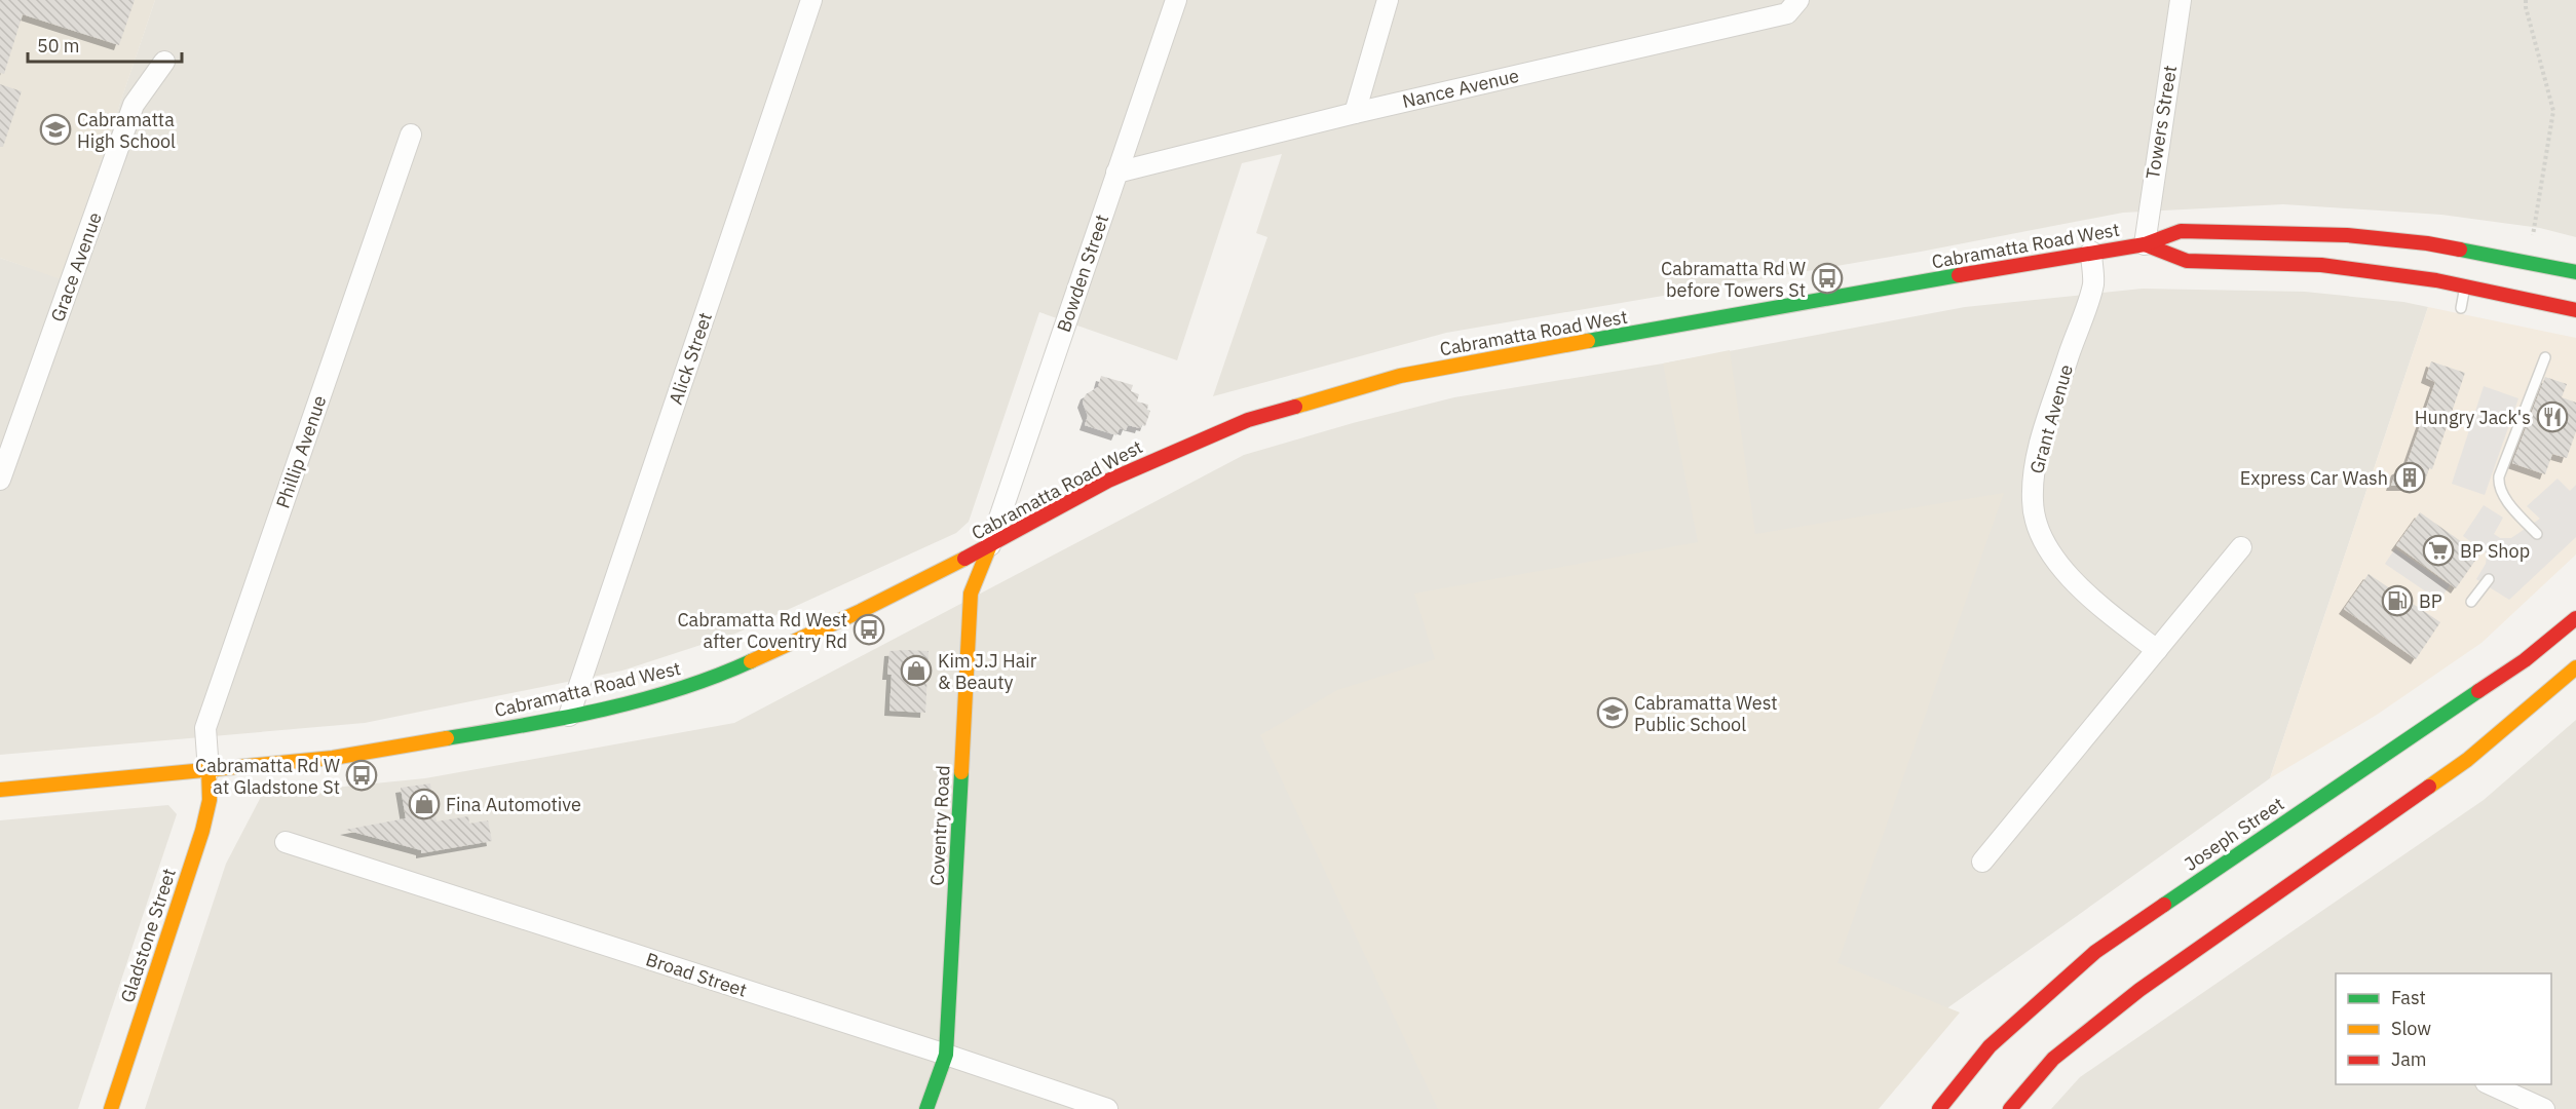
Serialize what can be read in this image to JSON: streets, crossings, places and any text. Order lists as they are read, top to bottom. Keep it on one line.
{"streets":{"main road":["Cabramatta Road West","Coventry Road","Joseph Street","Gladstone Street"],"street":["Nance Avenue","Towers Street","Grace Avenue","Bowden Street","Alick Street","Grant Avenue","Phillip Avenue","Broad Street"]},"crossings":[["Nance Avenue","Bowden Street"],["Towers Street","Cabramatta Road West"],["Cabramatta Road West","Bowden Street"],["Cabramatta Road West","Alick Street"],["Cabramatta Road West","Grant Avenue"],["Cabramatta Road West","Phillip Avenue"],["Cabramatta Road West","Coventry Road"],["Cabramatta Road West","Gladstone Street"],["Bowden Street","Coventry Road"],["Phillip Avenue","Gladstone Street"],["Coventry Road","Broad Street"]],"places":{"school or university":["Cabramatta High School","Cabramatta West Public School"],"bus stop":["Cabramatta Rd W before Towers St","Cabramatta Rd West after Coventry Rd","Cabramatta Rd W at Gladstone St"],"restaurant":["Hungry Jack's"],"building":["Express Car Wash"],"supermarket":["BP Shop"],"fuel station":["BP"],"shop":["Kim J.J Hair & Beauty","Fina Automotive"]},"legend":["Fast","Slow","Jam"],"scale_bar":"50 m"}
